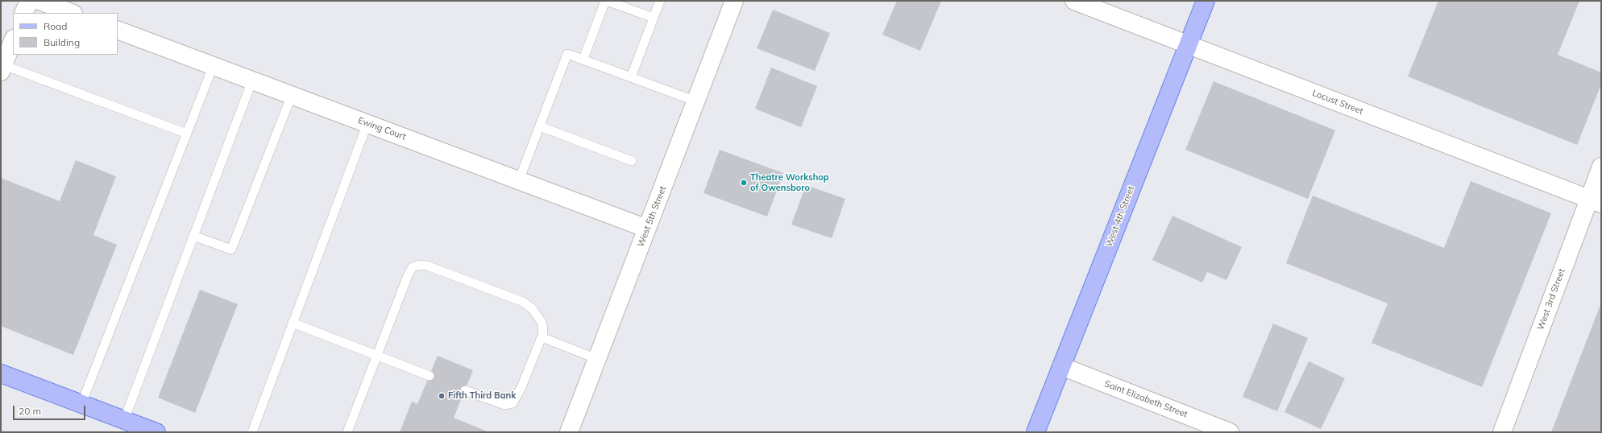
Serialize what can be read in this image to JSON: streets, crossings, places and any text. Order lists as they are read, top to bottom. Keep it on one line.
{"streets":{"main road":["West 4th Street"],"street":["Locust Street","Ewing Court","West 5th Street","West 3rd Street","Saint Elizabeth Street"]},"crossings":[["Locust Street","West 4th Street"],["Locust Street","West 3rd Street"],["Ewing Court","West 5th Street"],["West 4th Street","Saint Elizabeth Street"]],"places":["Theatre Workshop of Owensboro","Fifth Third Bank"],"legend":["Road","Building"],"scale_bar":"20 m"}
